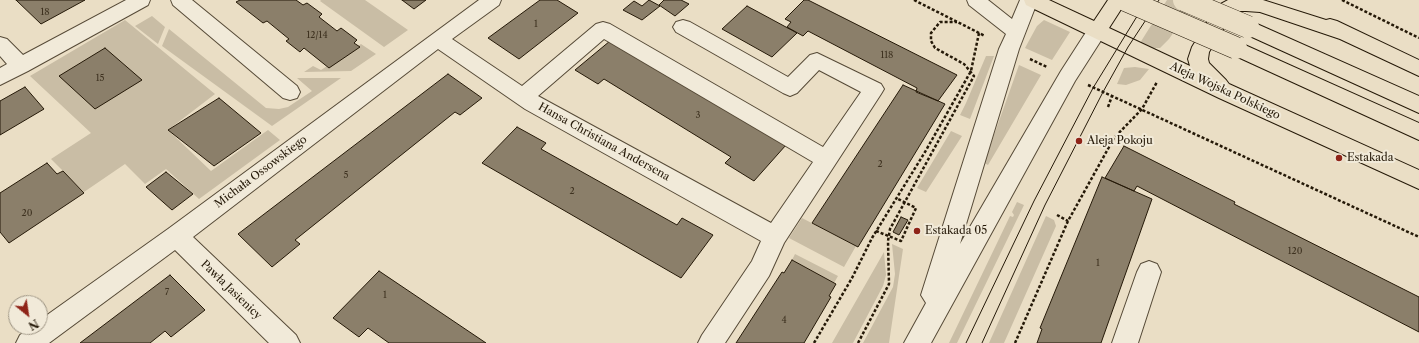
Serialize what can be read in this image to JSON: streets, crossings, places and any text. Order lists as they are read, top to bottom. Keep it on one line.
{"streets":{"main road":["Aleja Wojska Polskiego"],"street":["Hansa Christiana Andersena","Michała Ossowskiego","Pawła Jasienicy"]},"crossings":[["Hansa Christiana Andersena","Michała Ossowskiego"],["Michała Ossowskiego","Pawła Jasienicy"]],"places":["Aleja Pokoju","Estakada","Estakada 05"],"house_numbers":["18","1","12/14","118","15","3","2","5","2","20","120","1","7","1","4"],"north":"bottom right"}
